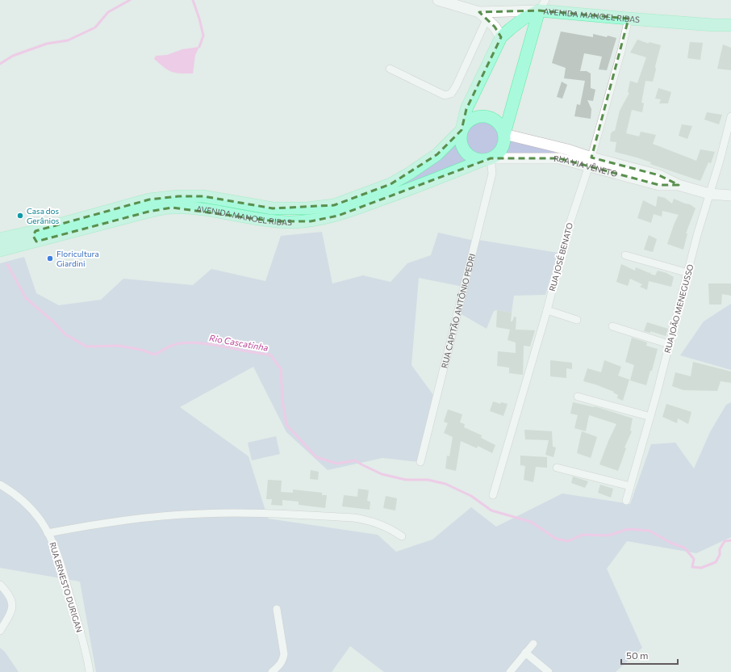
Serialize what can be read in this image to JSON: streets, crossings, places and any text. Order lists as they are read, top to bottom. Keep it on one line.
{"streets":{"main road":["AVENIDA MANOEL RIBAS","RUA VIA VÊNETO"],"street":["RUA JOSÉ BENATO","RUA JOÃO MENEGUSSO","RUA CAPITÃO ANTÔNIO PEDRI","RUA ERNESTO DURIGAN"]},"crossings":[["AVENIDA MANOEL RIBAS","RUA VIA VÊNETO"],["AVENIDA MANOEL RIBAS","RUA JOSÉ BENATO"],["AVENIDA MANOEL RIBAS","RUA CAPITÃO ANTÔNIO PEDRI"],["RUA VIA VÊNETO","RUA JOSÉ BENATO"],["RUA VIA VÊNETO","RUA JOÃO MENEGUSSO"],["RUA VIA VÊNETO","RUA CAPITÃO ANTÔNIO PEDRI"]],"water":["Rio Cascatinha"],"places":["Casa dos Gerânios","Floricultura Giardini"],"scale_bar":"50 m"}
